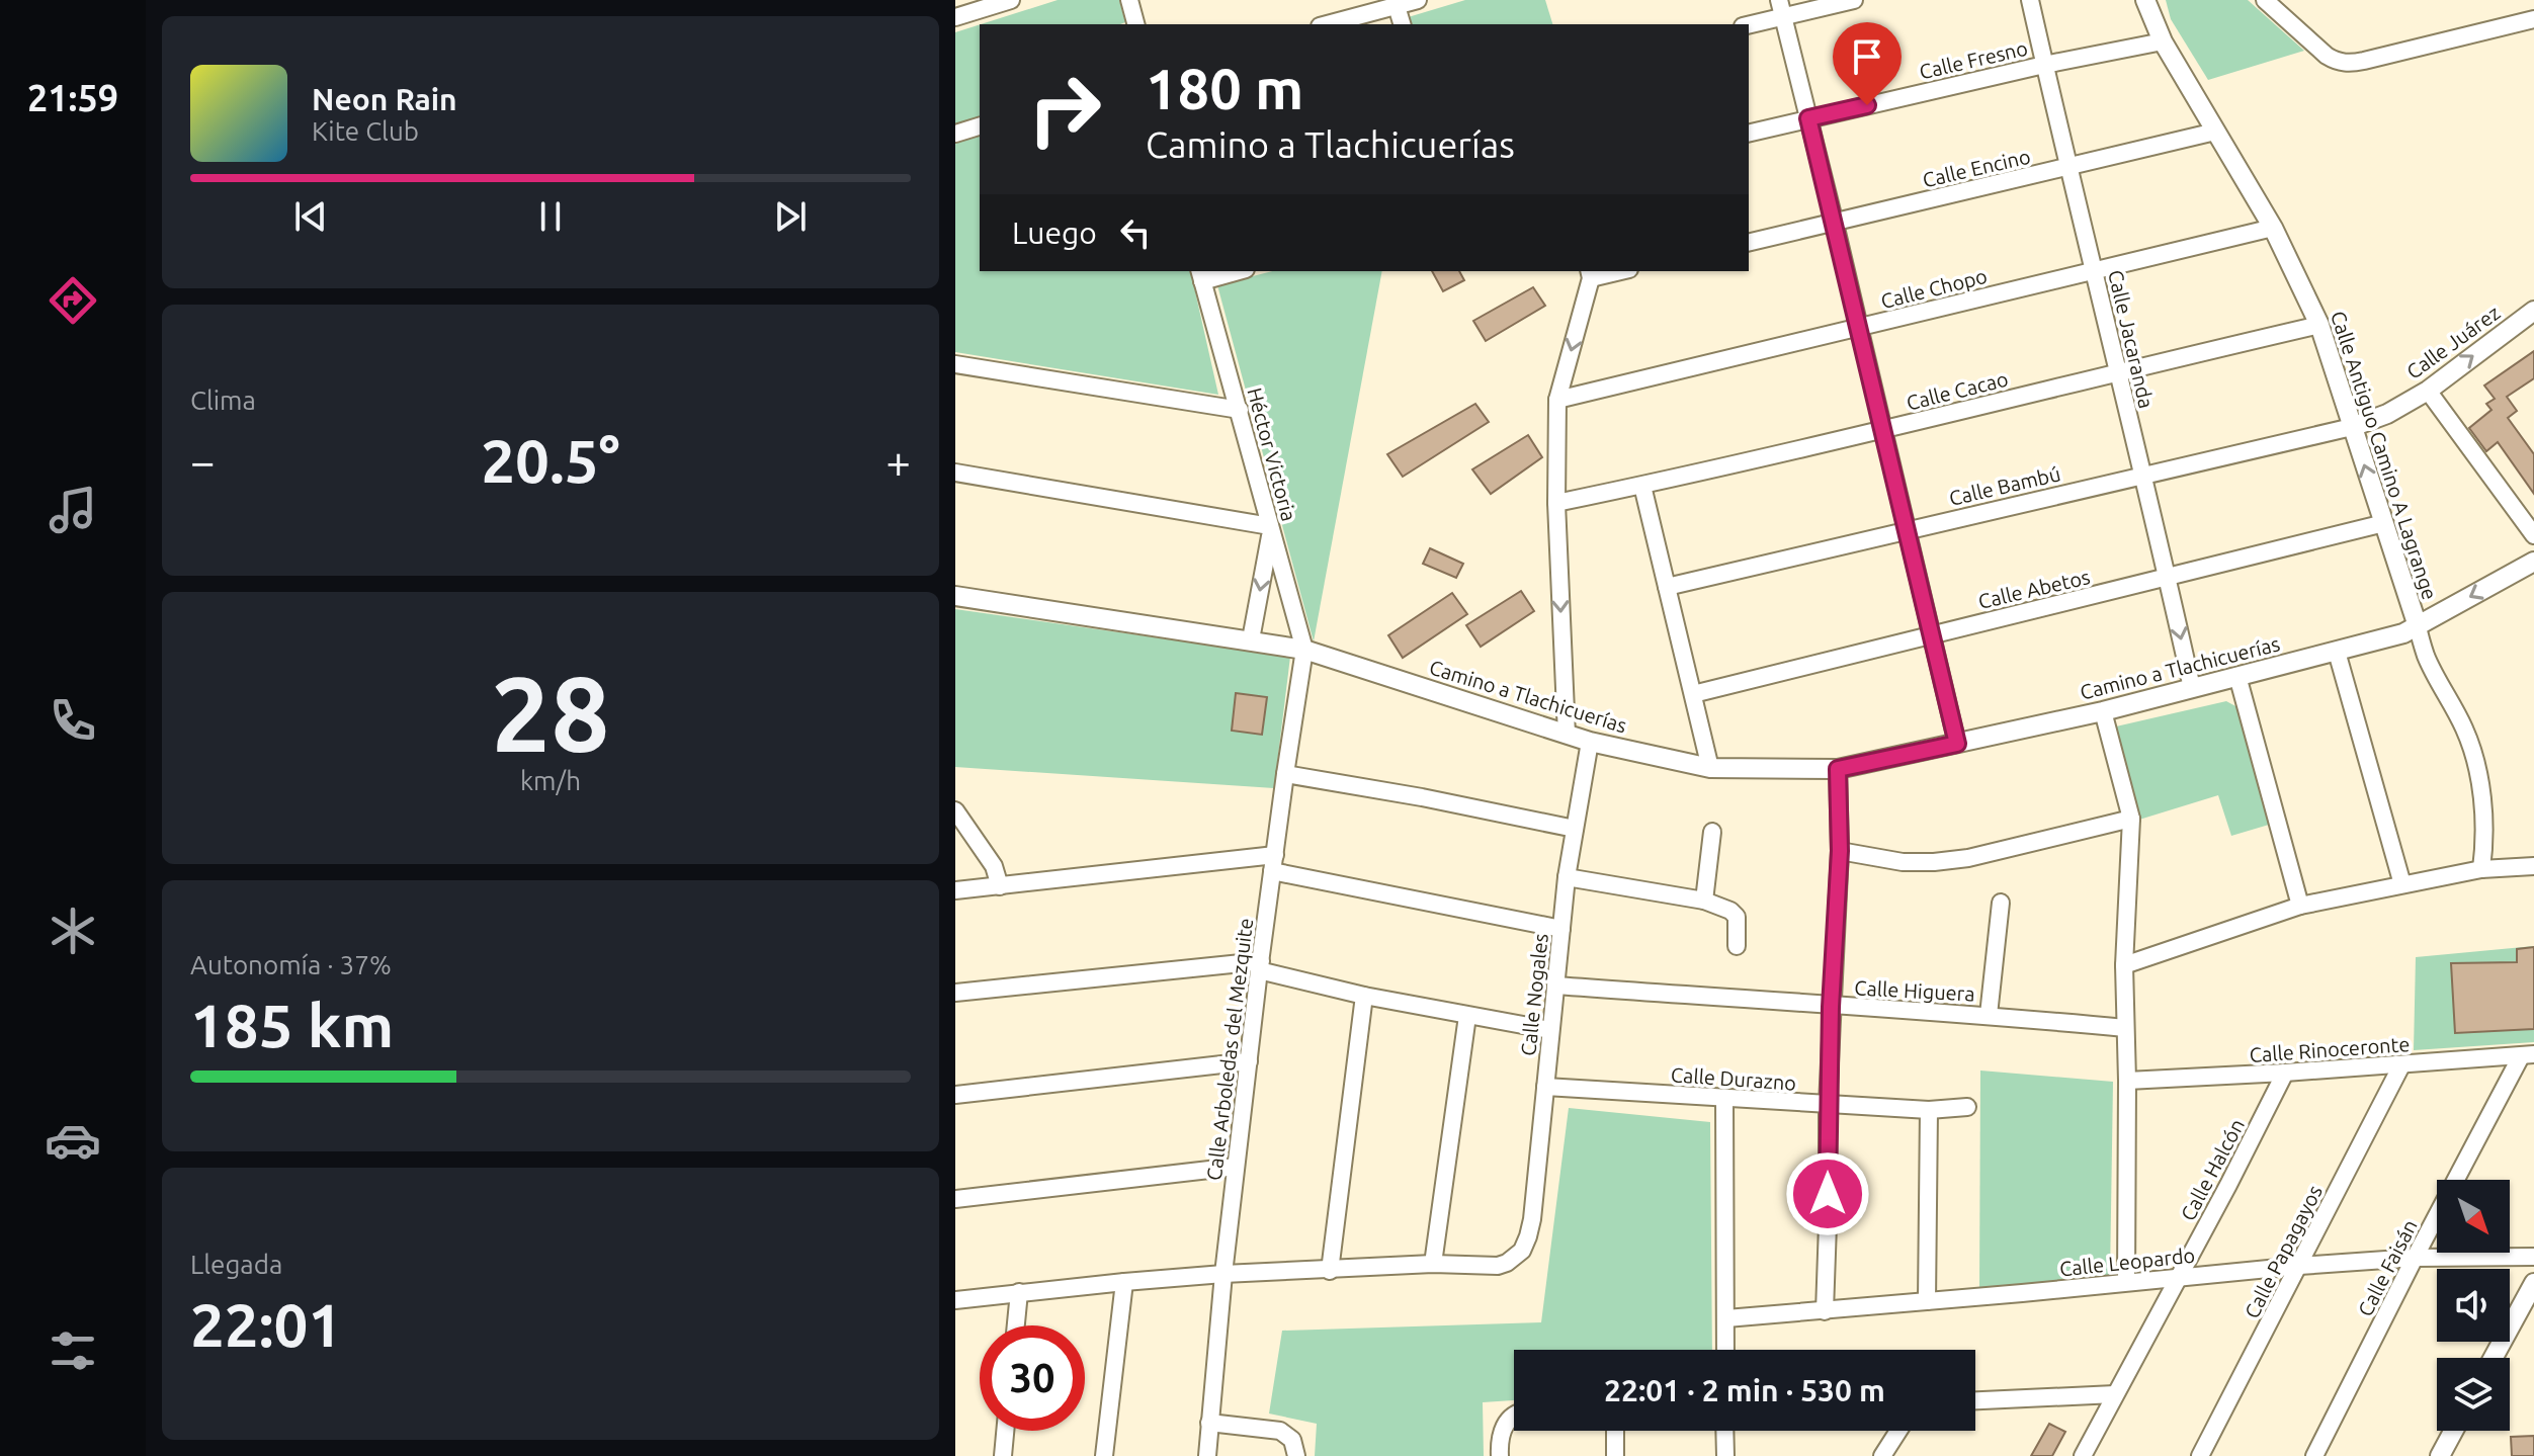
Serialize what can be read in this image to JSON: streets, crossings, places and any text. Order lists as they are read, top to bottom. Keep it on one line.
{"streets":{"street":["Calle Fresno","Calle Encino","Calle Chopo","Calle Jacaranda","Calle Juárez","Calle Cacao","Héctor Victoria","Calle Antiguo Camino A Lagrange","Calle Bambú","Calle Abetos","Camino a Tlachicuerías","Calle Higuera","Calle Nogales","Calle Arboledas del Mezquite","Calle Rinoceronte","Calle Durazno","Calle Halcón","Calle Papagayos","Calle Leopardo","Calle Faisán"]},"crossings":[["Calle Fresno","Calle Jacaranda"],["Calle Fresno","Calle Antiguo Camino A Lagrange"],["Calle Encino","Calle Jacaranda"],["Calle Encino","Calle Antiguo Camino A Lagrange"],["Calle Chopo","Calle Jacaranda"],["Calle Chopo","Calle Antiguo Camino A Lagrange"],["Calle Jacaranda","Calle Cacao"],["Calle Jacaranda","Calle Bambú"],["Calle Jacaranda","Calle Abetos"],["Calle Jacaranda","Camino a Tlachicuerías"],["Calle Juárez","Calle Antiguo Camino A Lagrange"],["Calle Juárez","Calle Bambú"],["Calle Cacao","Calle Antiguo Camino A Lagrange"],["Héctor Victoria","Camino a Tlachicuerías"],["Héctor Victoria","Calle Arboledas del Mezquite"],["Calle Antiguo Camino A Lagrange","Calle Bambú"],["Calle Antiguo Camino A Lagrange","Calle Abetos"],["Calle Antiguo Camino A Lagrange","Camino a Tlachicuerías"],["Camino a Tlachicuerías","Calle Nogales"],["Camino a Tlachicuerías","Calle Arboledas del Mezquite"],["Calle Higuera","Calle Nogales"],["Calle Nogales","Calle Durazno"],["Calle Rinoceronte","Calle Halcón"],["Calle Rinoceronte","Calle Papagayos"],["Calle Rinoceronte","Calle Faisán"],["Calle Halcón","Calle Leopardo"],["Calle Papagayos","Calle Leopardo"],["Calle Leopardo","Calle Faisán"]],"one_way":["Calle Juárez"],"north":"bottom right","page":{"tabs":"21:59","turn":["180 m","Camino a Tlachicuerías"],"song":["Neon Rain","Kite Club"],"then":"Luego","tile":["Clima",["28","km/h"],["Autonomía · 37%","185 km"],["Llegada","22:01"]],"heat":["−","20.5°","+"],"limit":"30","trip":"22:01 · 2 min · 530 m"}}
